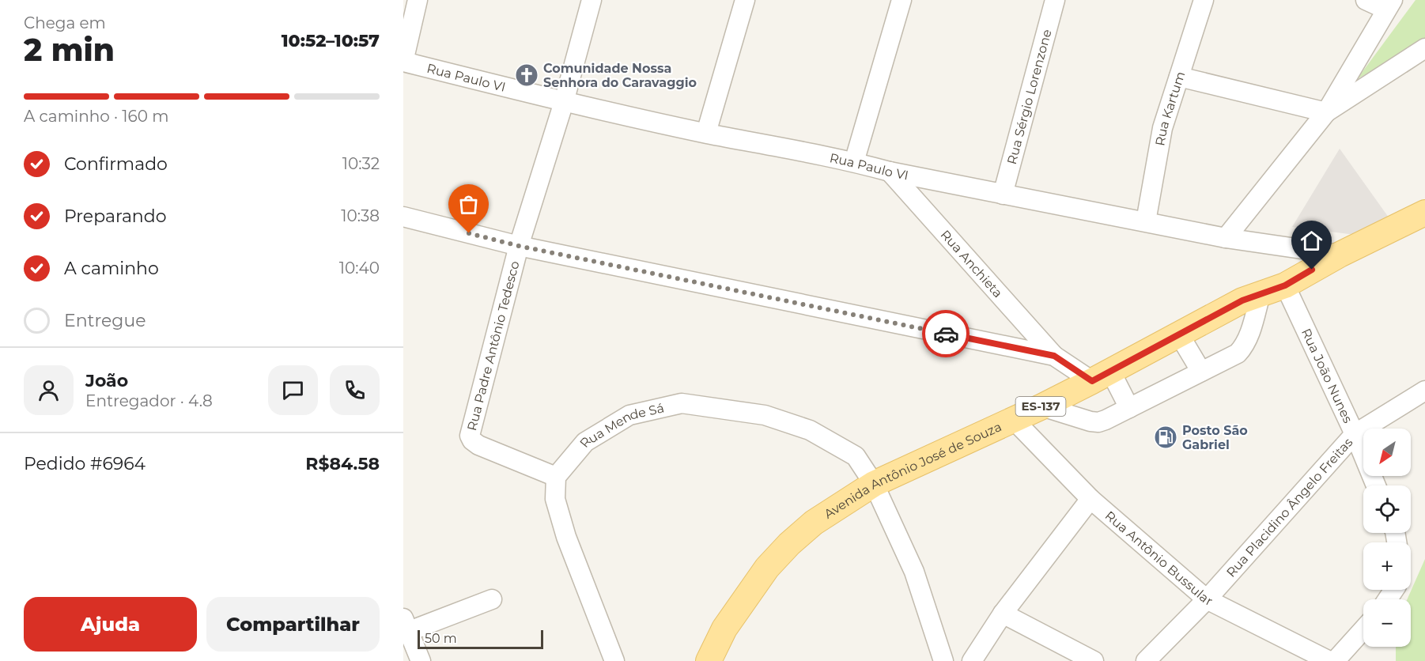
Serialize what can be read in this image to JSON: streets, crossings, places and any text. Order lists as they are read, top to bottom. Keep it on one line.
{"streets":{"main road":["ES-137","Avenida Antônio José de Souza"],"street":["Rua Paulo VI","Rua Sérgio Lorenzone","Rua Kartum","Rua Anchieta","Rua Padre Antônio Tedesco","Rua João Nunes","Rua Mende Sá","Rua Placidino Ângelo Freitas","Rua Antônio Bussular"]},"crossings":[["Rua Paulo VI","Rua Sérgio Lorenzone"],["Rua Paulo VI","Rua Kartum"],["Rua Paulo VI","Rua Anchieta"],["Rua Paulo VI","Rua Padre Antônio Tedesco"],["Rua Paulo VI","Avenida Antônio José de Souza"],["Rua Padre Antônio Tedesco","Rua Mende Sá"],["Rua João Nunes","Avenida Antônio José de Souza"],["Rua João Nunes","Rua Placidino Ângelo Freitas"],["Rua Mende Sá","Avenida Antônio José de Souza"],["Avenida Antônio José de Souza","Rua Antônio Bussular"],["Rua Placidino Ângelo Freitas","Rua Antônio Bussular"]],"places":{"church":["Comunidade Nossa Senhora do Caravaggio"],"fuel station":["Posto São Gabriel"]},"scale_bar":"50 m","north":"bottom left","page":{"heading":["2 min","Chega em","10:52–10:57"],"panel":["João","Entregador · 4.8","Pedido #6964","R$84.58"],"bar":"A caminho · 160 m","list":[["Confirmado","10:32"],["Preparando","10:38"],["A caminho","10:40"],"Entregue"],"map_buttons":["+","−"],"buttons":["Ajuda","Compartilhar"],"scale":"50 m"}}
